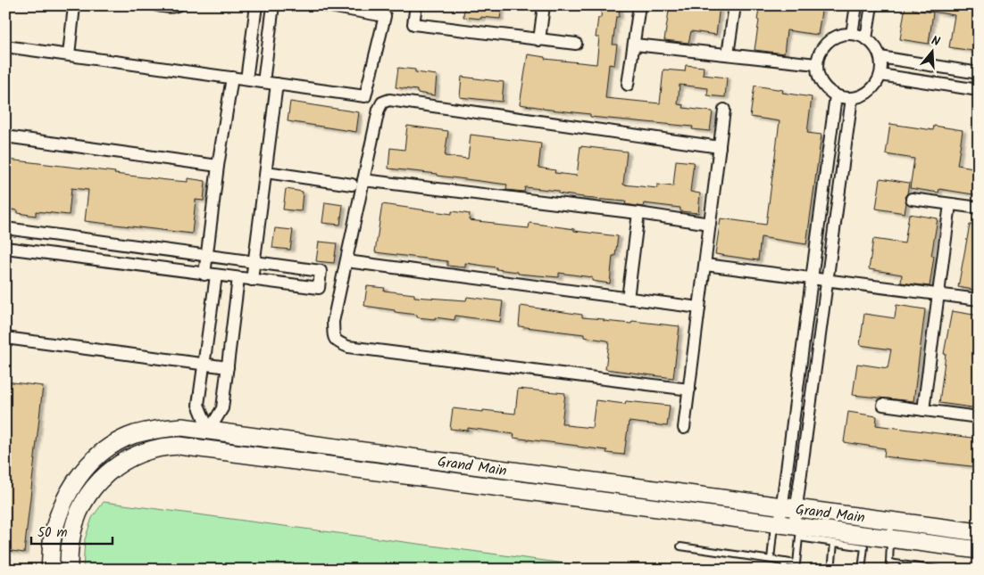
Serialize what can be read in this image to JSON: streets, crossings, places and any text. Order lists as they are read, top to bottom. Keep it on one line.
{"streets":{"street":["Grand Main"]},"scale_bar":"50 m","north":"top"}
